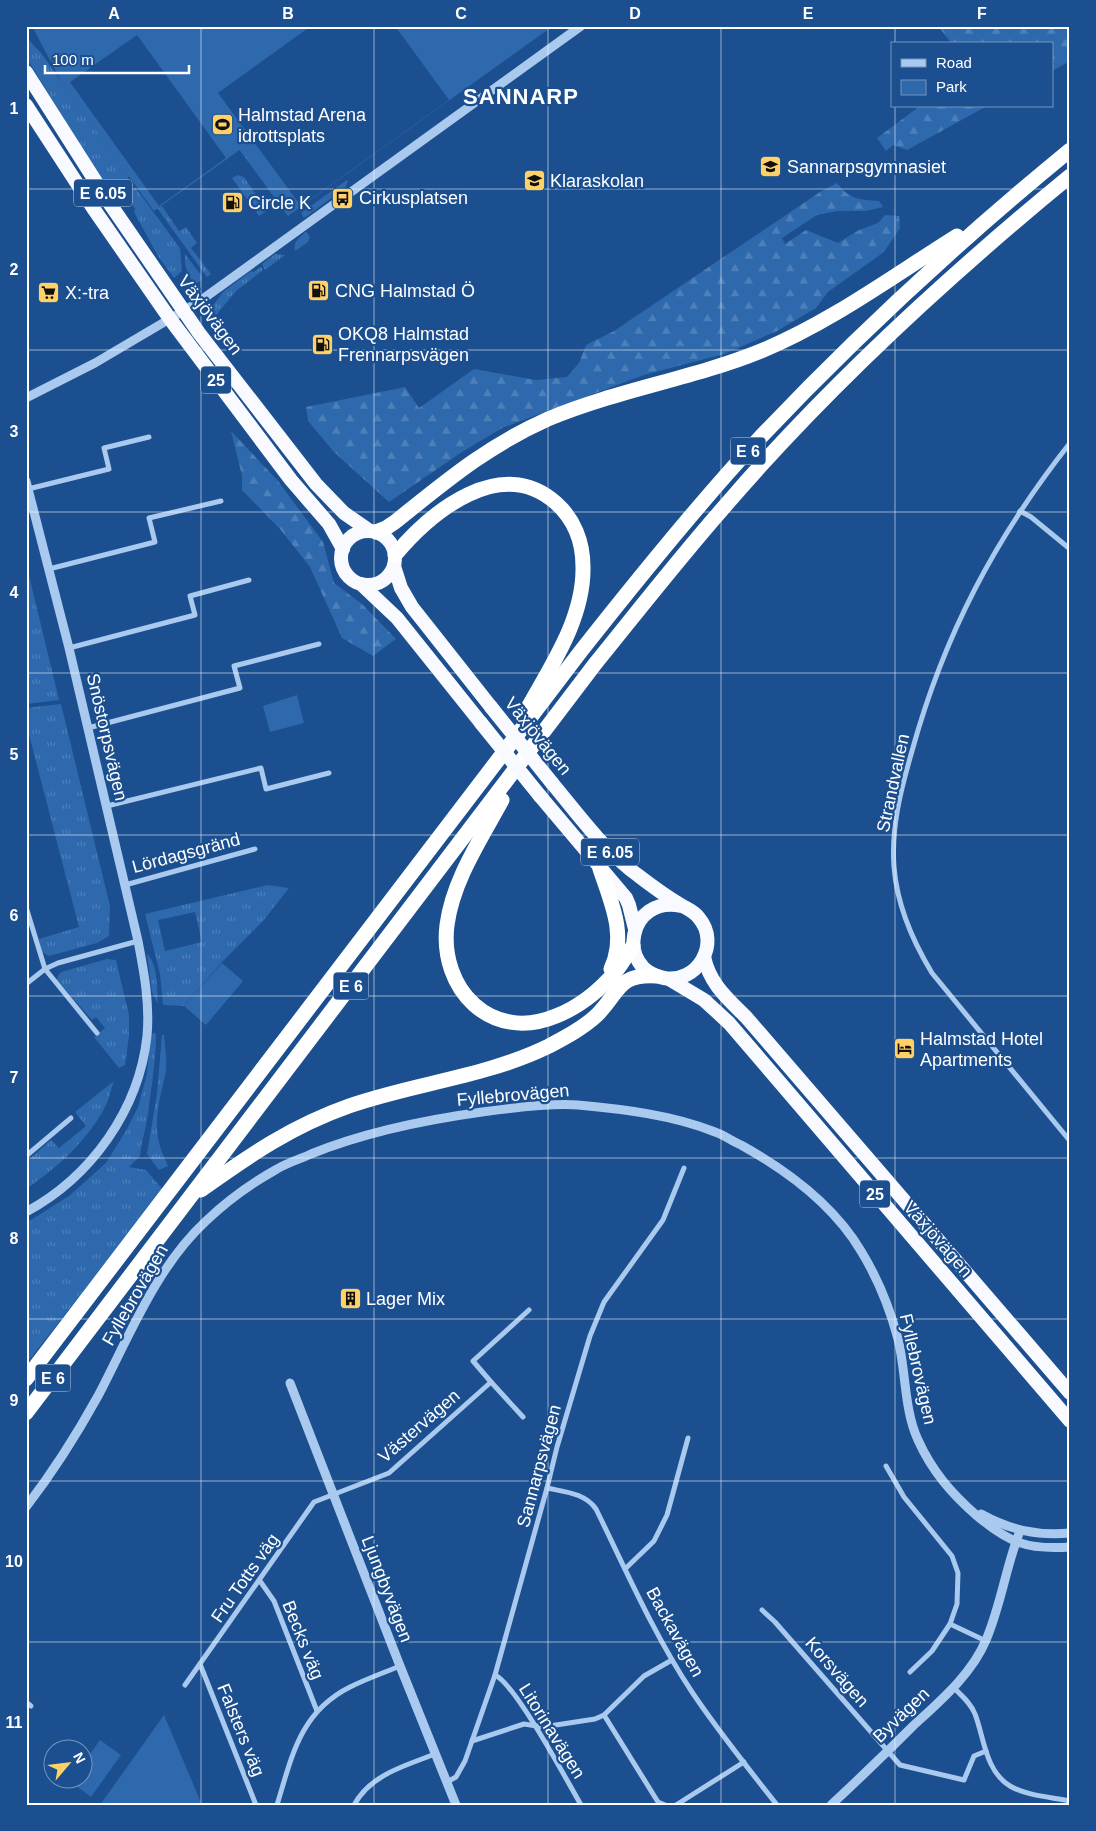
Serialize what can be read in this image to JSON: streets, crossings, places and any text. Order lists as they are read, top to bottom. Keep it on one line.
{"streets":{"highway":["E 6.05","Växjövägen","25","E 6"],"street":["Snöstorpsvägen","Strandvallen","Lördagsgränd","Fyllebrovägen","Västervägen","Sannarpsvägen","Fru Totts väg","Ljungbyvägen","Backavägen","Becks väg","Korsvägen","Byvägen","Falsters väg","Litorinavägen"]},"crossings":[["Snöstorpsvägen","Lördagsgränd"],["Fyllebrovägen","Byvägen"],["Västervägen","Fru Totts väg"],["Västervägen","Ljungbyvägen"],["Sannarpsvägen","Ljungbyvägen"],["Sannarpsvägen","Backavägen"],["Sannarpsvägen","Litorinavägen"],["Fru Totts väg","Ljungbyvägen"],["Fru Totts väg","Becks väg"],["Fru Totts väg","Falsters väg"],["Korsvägen","Byvägen"]],"districts":["SANNARP"],"places":{"sports":["Halmstad Arena idrottsplats"],"school or university":["Sannarpsgymnasiet","Klaraskolan"],"bus stop":["Cirkusplatsen"],"fuel station":["Circle K","CNG Halmstad Ö","OKQ8 Halmstad Frennarpsvägen"],"supermarket":["X:-tra"],"hotel":["Halmstad Hotel Apartments"],"building":["Lager Mix"]},"legend":["Road","Park"],"scale_bar":"100 m","north":"top right","grid":{"columns":["A","B","C","D","E","F"],"rows":["1","2","3","4","5","6","7","8","9","10","11"]}}
